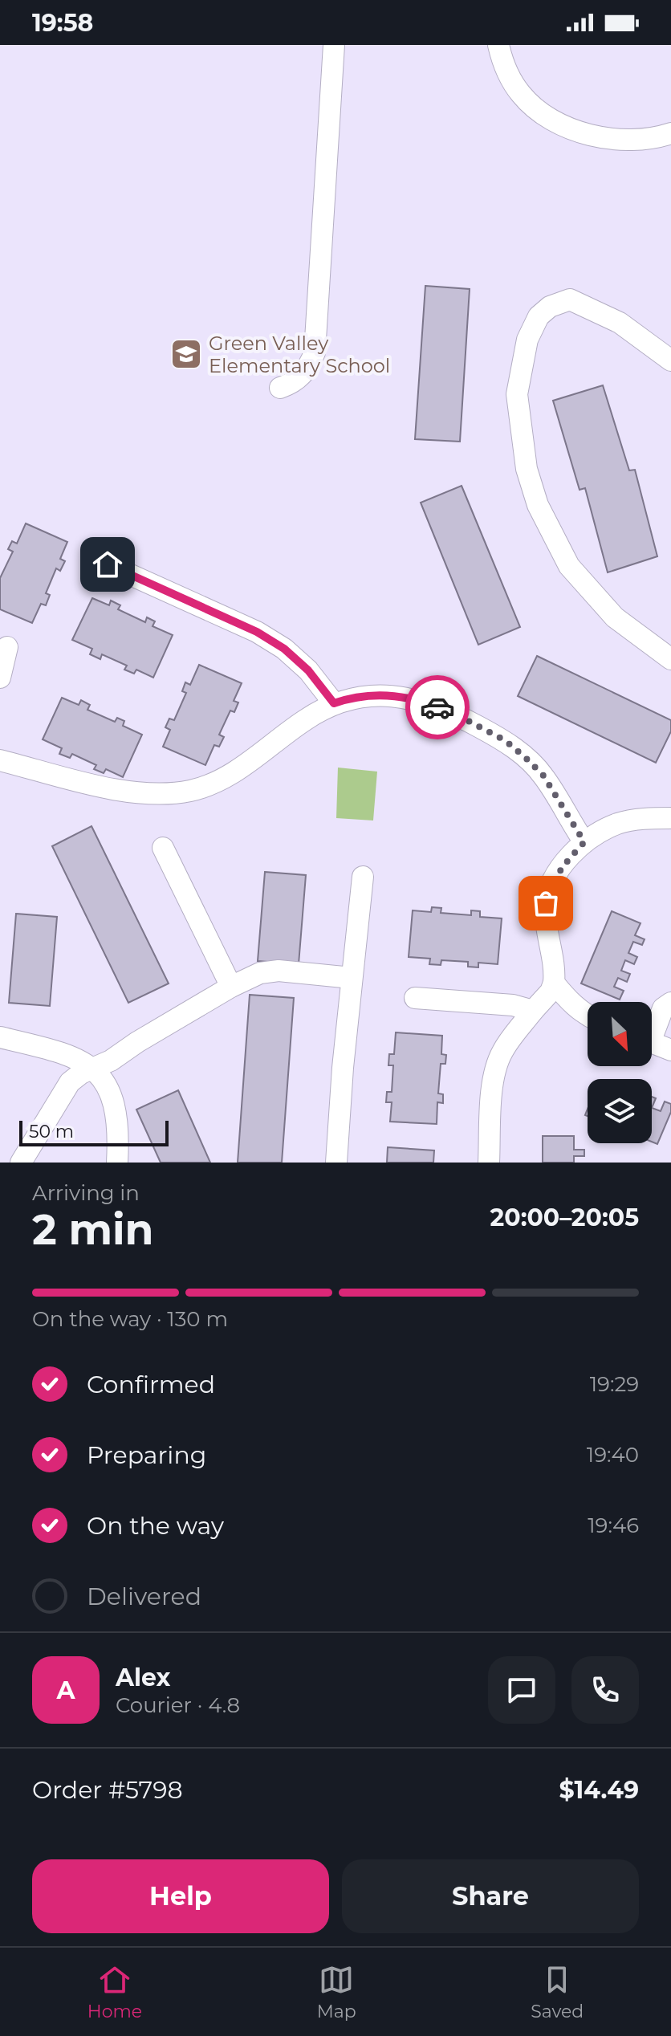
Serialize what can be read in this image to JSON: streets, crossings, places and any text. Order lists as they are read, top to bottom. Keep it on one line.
{"places":{"school or university":["Green Valley Elementary School"]},"scale_bar":"50 m","north":"bottom right","page":{"status":"19:58","scale":"50 m","heading":["2 min","Arriving in","20:00–20:05"],"panel":["Alex","Courier · 4.8","Order #5798","$14.49"],"bar":"On the way · 130 m","list":[["Confirmed","19:29"],["Preparing","19:40"],["On the way","19:46"],"Delivered"],"round":"A","buttons":["Help","Share"],"tabs":["Home","Map","Saved"]}}
